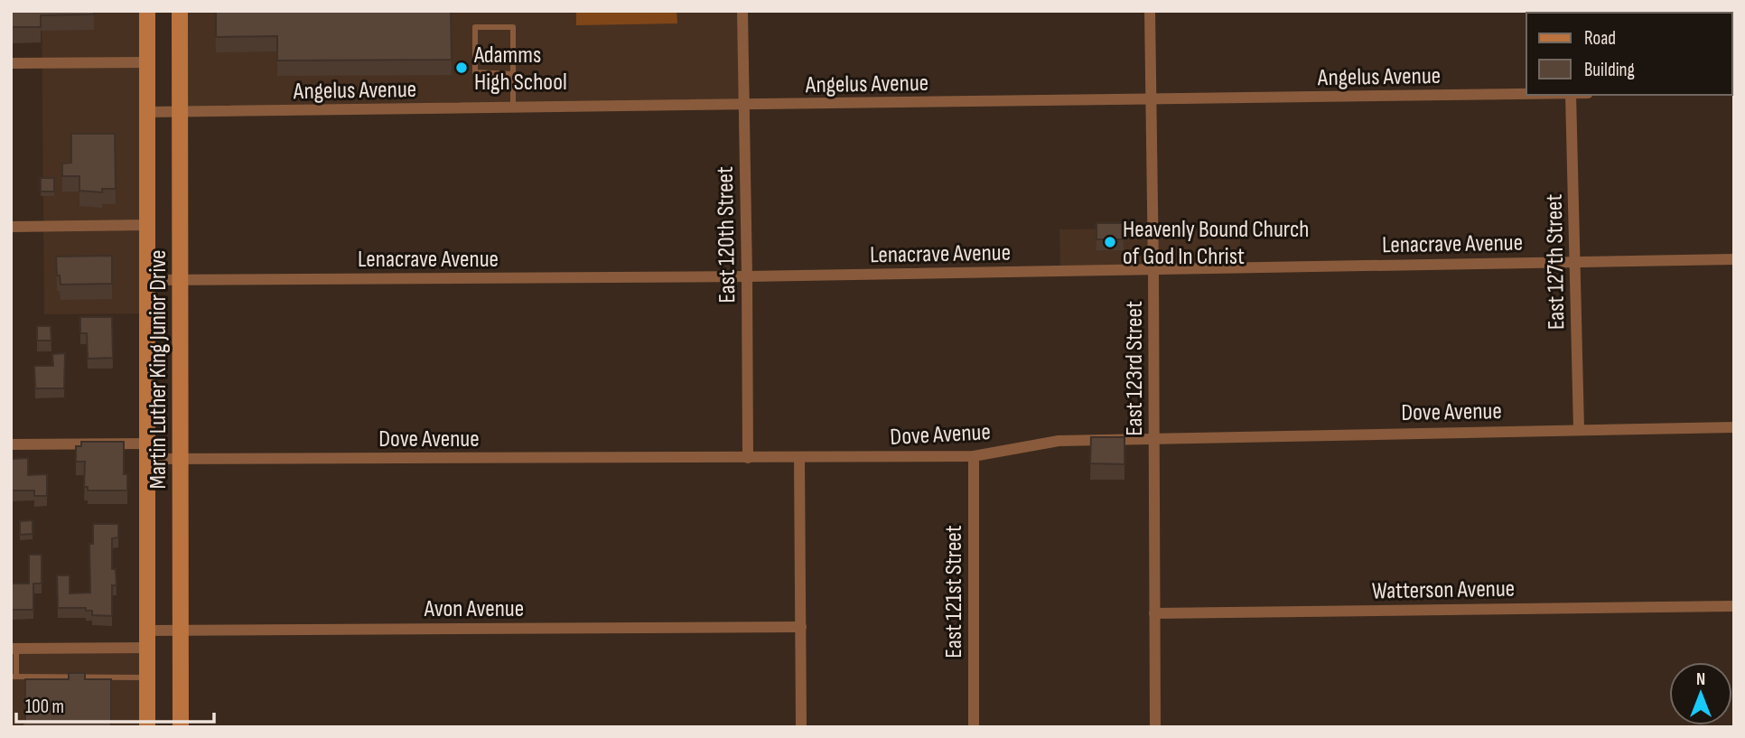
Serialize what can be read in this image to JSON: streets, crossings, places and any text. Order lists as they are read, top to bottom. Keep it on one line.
{"streets":{"main road":["Martin Luther King Junior Drive"],"street":["Angelus Avenue","East 120th Street","Lenacrave Avenue","East 127th Street","East 123rd Street","Dove Avenue","Watterson Avenue","East 121st Street","Avon Avenue"]},"crossings":[["Angelus Avenue","East 120th Street"],["Angelus Avenue","East 123rd Street"],["Angelus Avenue","Martin Luther King Junior Drive"],["East 120th Street","Lenacrave Avenue"],["East 120th Street","Dove Avenue"],["Lenacrave Avenue","East 127th Street"],["Lenacrave Avenue","East 123rd Street"],["Lenacrave Avenue","Martin Luther King Junior Drive"],["East 127th Street","Dove Avenue"],["East 123rd Street","Dove Avenue"],["East 123rd Street","Watterson Avenue"],["Martin Luther King Junior Drive","Dove Avenue"],["Martin Luther King Junior Drive","Avon Avenue"],["Dove Avenue","East 121st Street"]],"places":["Adamms High School","Heavenly Bound Church of God In Christ"],"legend":["Road","Building"],"scale_bar":"100 m","north":"top"}
